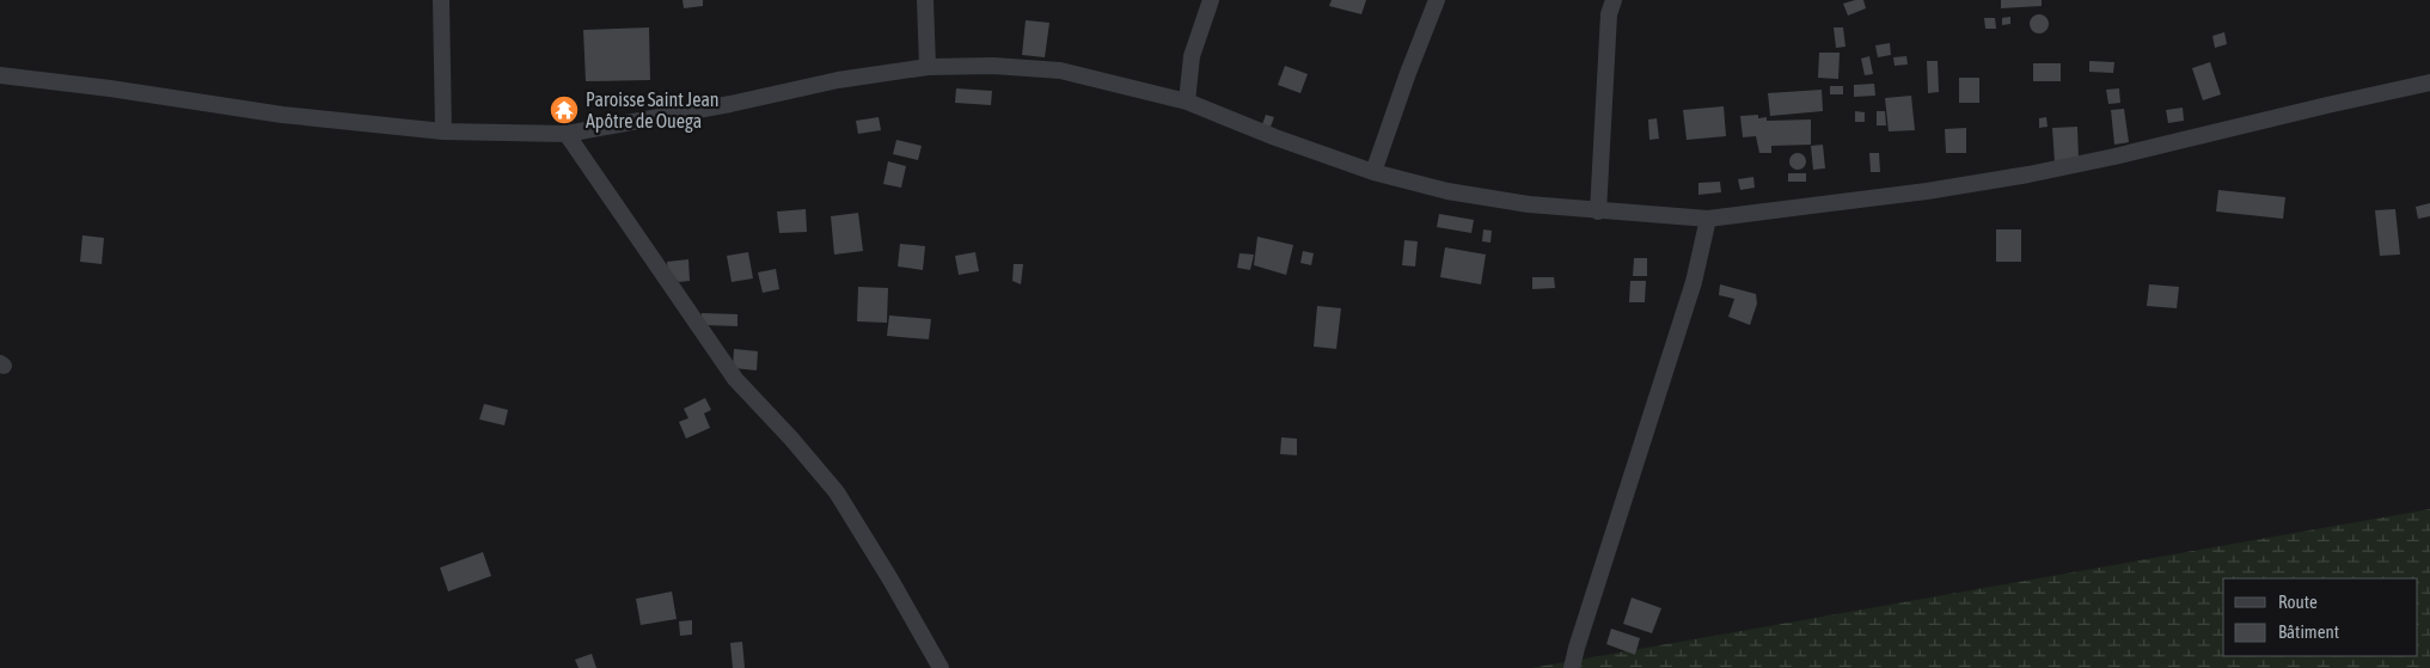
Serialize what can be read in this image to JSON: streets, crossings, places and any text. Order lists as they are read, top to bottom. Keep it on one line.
{"places":{"temple":["Paroisse Saint Jean Apôtre de Ouega"]},"legend":["Route","Bâtiment"]}
